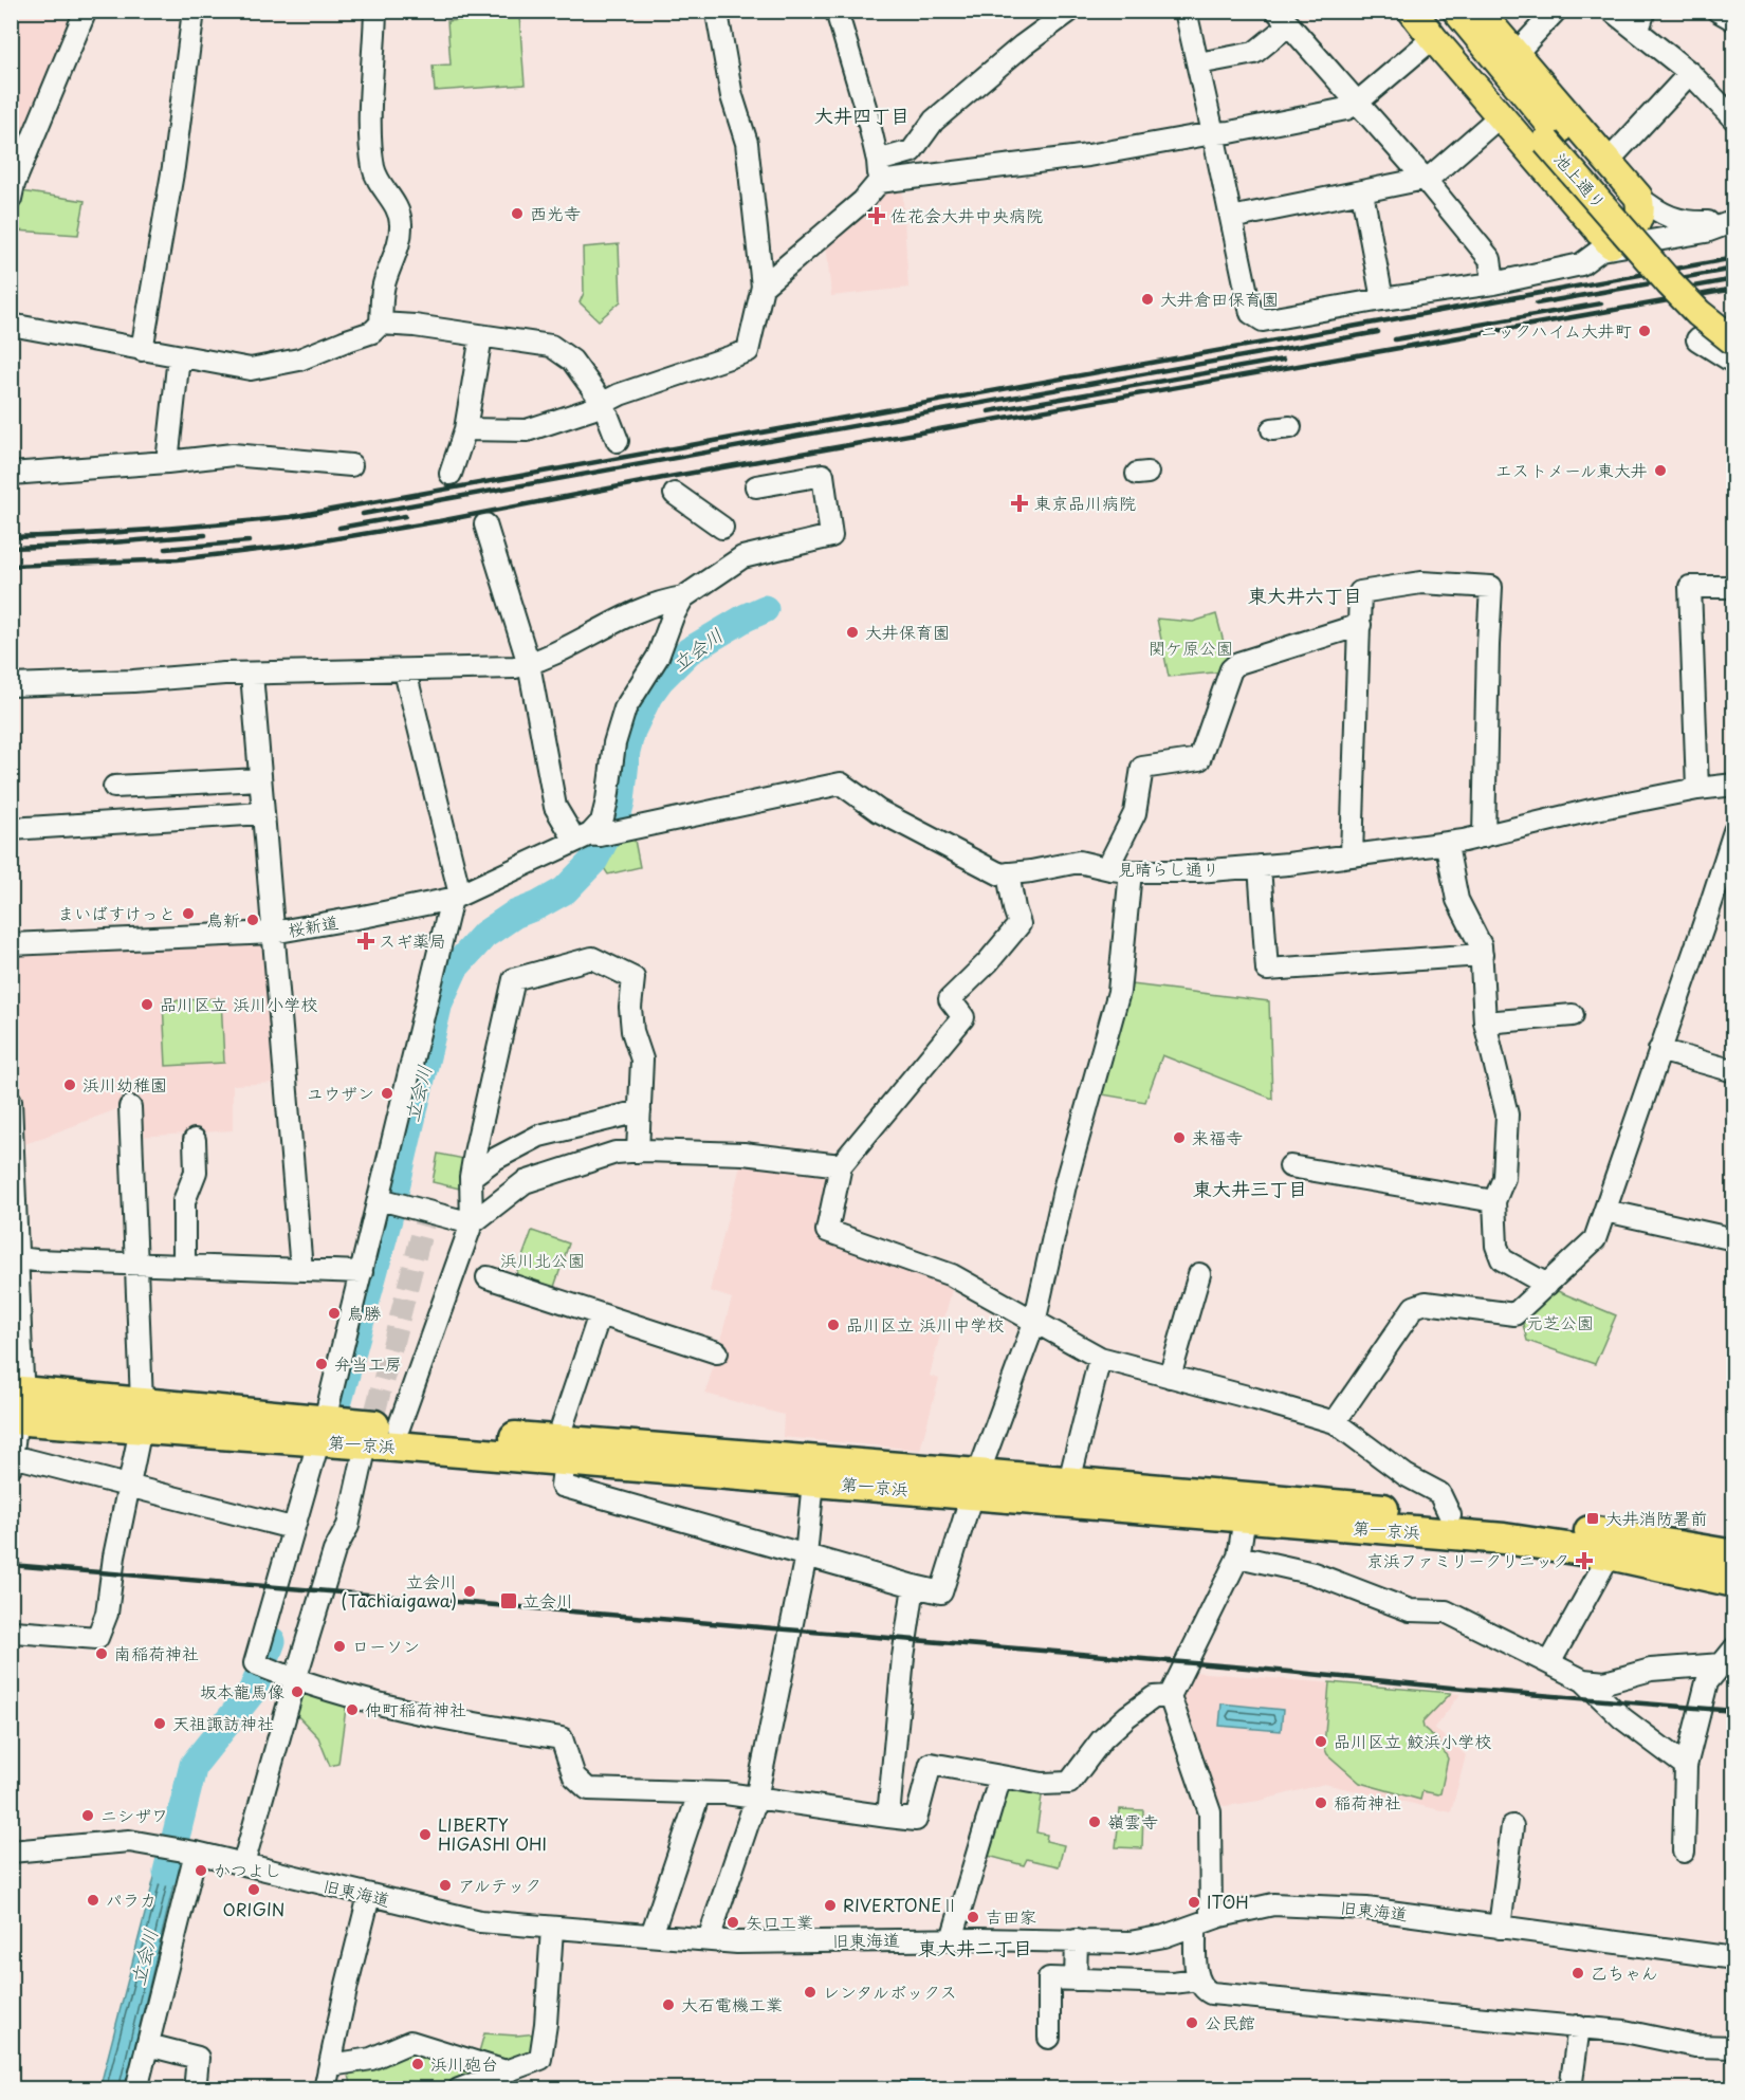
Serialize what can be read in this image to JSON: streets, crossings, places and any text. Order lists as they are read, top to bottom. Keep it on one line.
{"streets":{"highway":["第一京浜"],"main road":["池上通り"],"street":["見晴らし通り","桜新道","旧東海道"]},"crossings":[["見晴らし通り","桜新道"]],"districts":["大井四丁目","東大井六丁目","東大井三丁目","東大井二丁目"],"water":["立会川"],"parks":["関ケ原公園","浜川北公園","元芝公園"],"places":{"other":["西光寺","大井倉田保育園","ニックハイム大井町","エストメール東大井","大井保育園","まいばすけっと","鳥新","品川区立 浜川小学校","浜川幼稚園","ユウザン","来福寺","鳥勝","品川区立 浜川中学校","弁当工房","立会川 (Tachiaigawa)","ローソン","南稲荷神社","坂本龍馬像","仲町稲荷神社","天祖諏訪神社","品川区立 鮫浜小学校","稲荷神社","ニシザワ","嶺雲寺","LIBERTY HIGASHI OHI","かつよし","アルテック","ORIGIN","パラカ","ITOH","RIVERTONEⅡ","吉田家","矢口工業","乙ちゃん","レンタルボックス","大石電機工業","公民館","浜川砲台"],"health":["佐花会大井中央病院","東京品川病院","スギ薬局","京浜ファミリークリニック"],"transit":["大井消防署前","立会川"]}}
